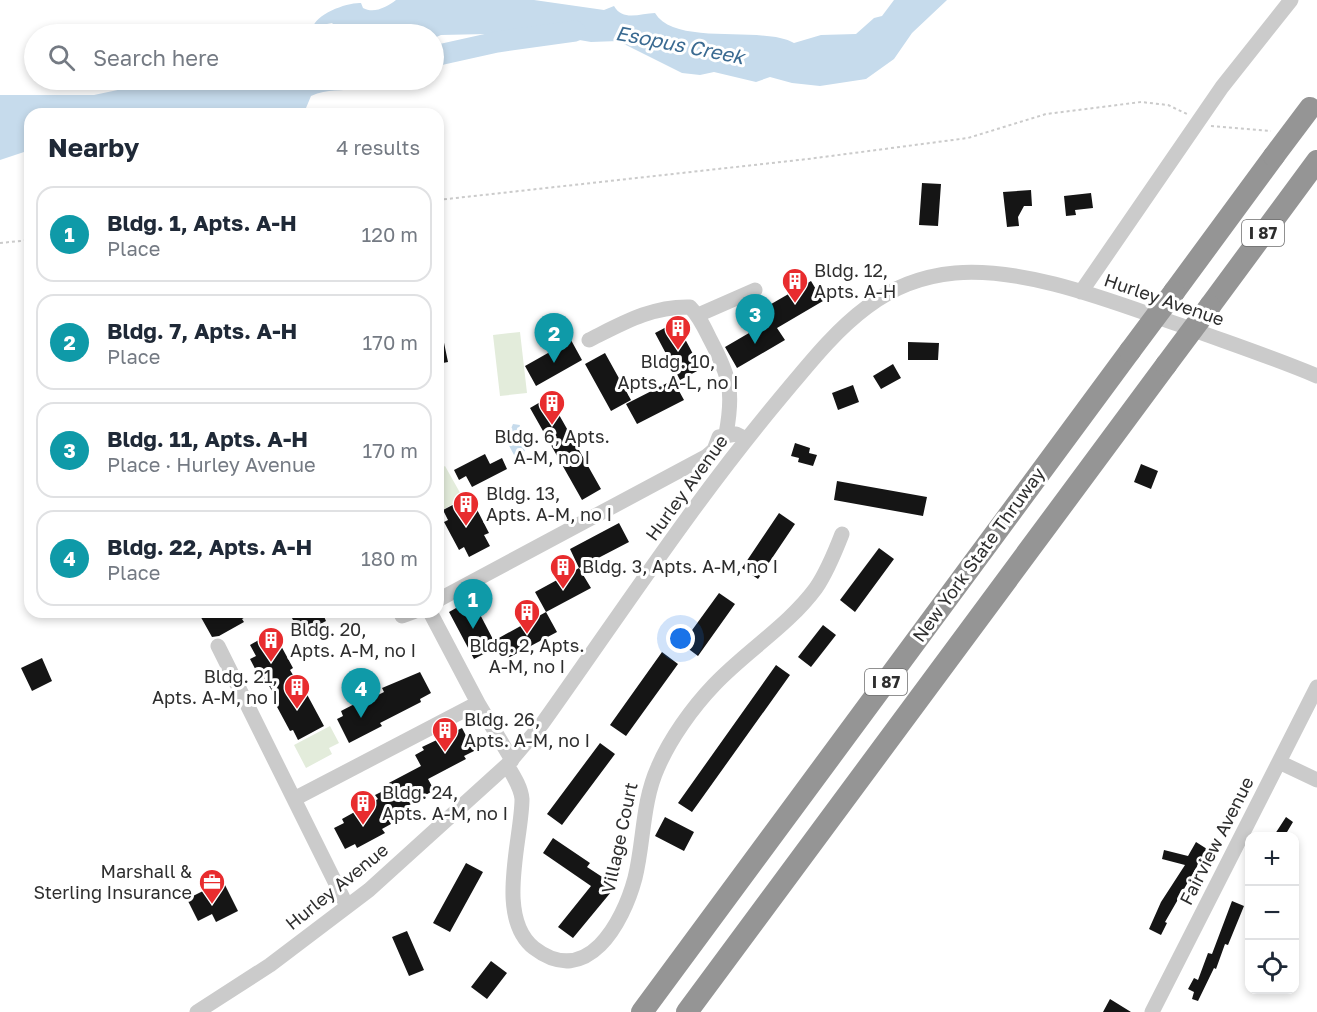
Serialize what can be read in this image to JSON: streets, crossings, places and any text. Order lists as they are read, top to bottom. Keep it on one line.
{"streets":{"highway":["I 87","New York State Thruway"],"street":["Hurley Avenue","Village Court","Fairview Avenue"]},"crossings":[["Hurley Avenue","Village Court"]],"water":["Esopus Creek"],"places":{"building":["Bldg. 12, Apts. A-H","Bldg. 10, Apts. A-L, no I","Bldg. 6, Apts. A-M, no I","Bldg. 13, Apts. A-M, no I","Bldg. 3, Apts. A-M, no I","Bldg. 2, Apts. A-M, no I","Bldg. 20, Apts. A-M, no I","Bldg. 21, Apts. A-M, no I","Bldg. 26, Apts. A-M, no I","Bldg. 24, Apts. A-M, no I"],"office":["Marshall & Sterling Insurance"]},"page":{"search":"Search here","heading":["Nearby","4 results"],"list":[{"mark":"1","name":"Bldg. 1, Apts. A-H","note":"Place","value":"120 m"},{"mark":"2","name":"Bldg. 7, Apts. A-H","note":"Place","value":"170 m"},{"mark":"3","name":"Bldg. 11, Apts. A-H","note":"Place · Hurley Avenue","value":"170 m"},{"mark":"4","name":"Bldg. 22, Apts. A-H","note":"Place","value":"180 m"}],"pins":["3","2","1","4"],"map_buttons":["+","−"]}}
